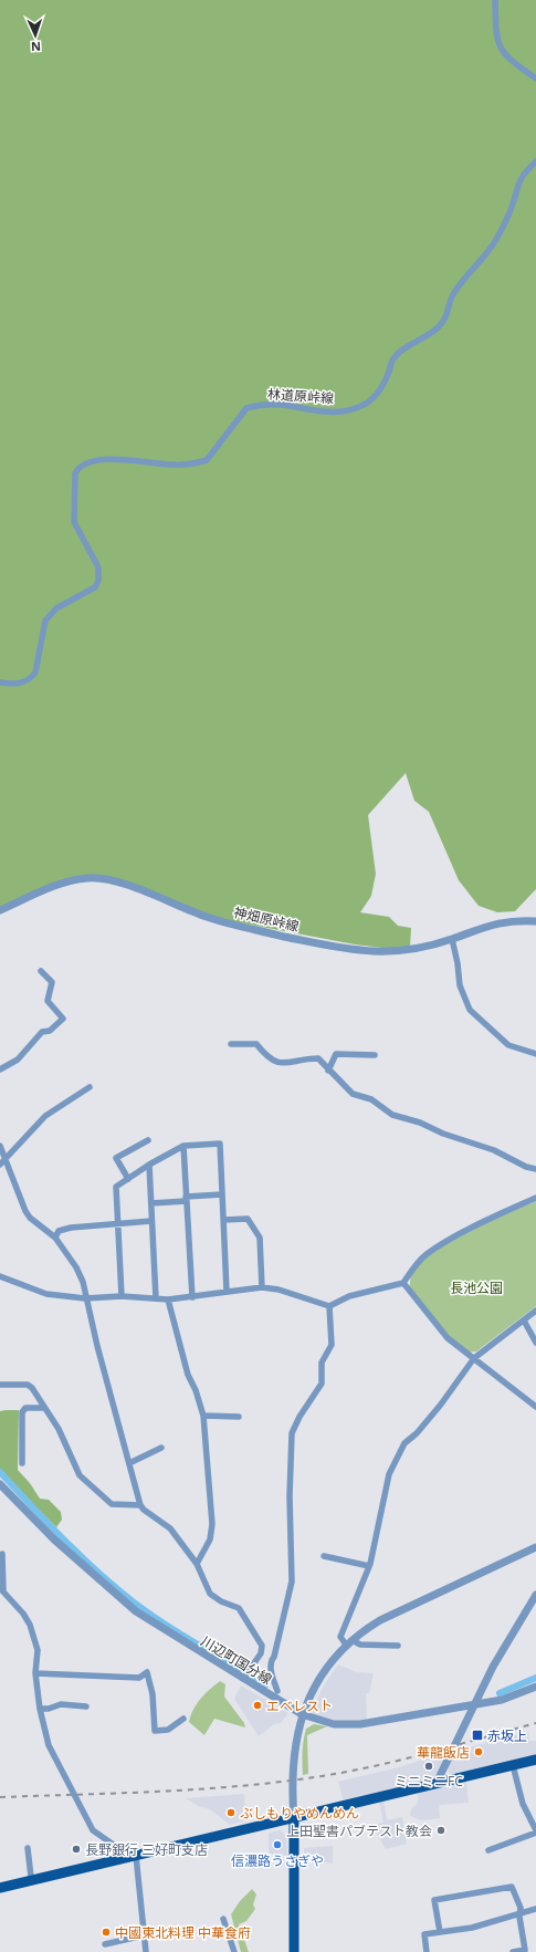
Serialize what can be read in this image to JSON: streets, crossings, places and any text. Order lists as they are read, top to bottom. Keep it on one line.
{"streets":{"street":["林道原峠線","神畑原峠線","川辺町国分線"]},"parks":["長池公園"],"places":{"other":["エベレスト","華龍飯店","ミニミニFC","ぶしもりやめんめん","上田聖書パブテスト教会","信濃路うさぎや","長野銀行 三好町支店","中國東北料理 中華食府"],"transit":["赤坂上"]},"north":"bottom"}
